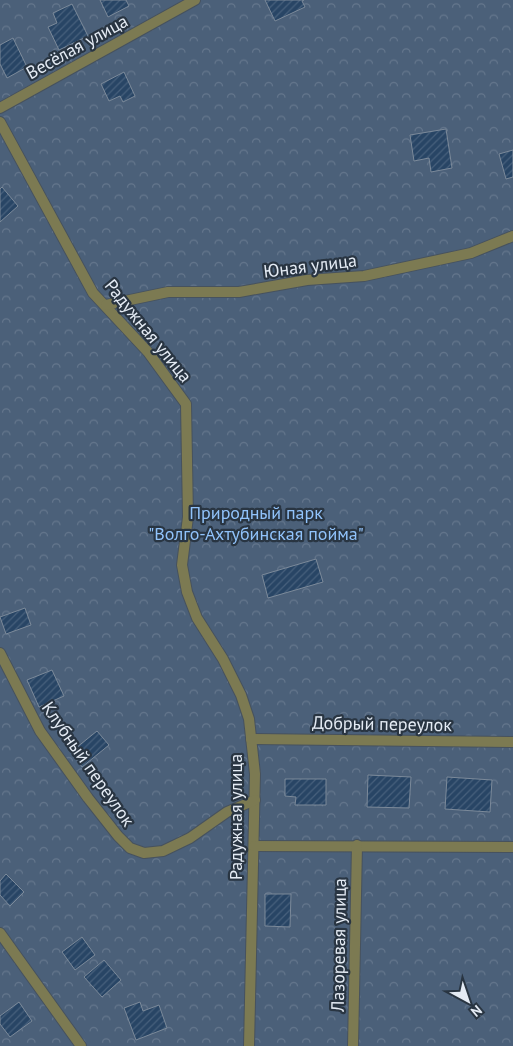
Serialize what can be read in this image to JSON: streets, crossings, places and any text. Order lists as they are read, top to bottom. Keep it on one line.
{"streets":{"street":["Весёлая улица","Юная улица","Радужная улица","Добрый переулок","Клубный переулок","Лазоревая улица"]},"crossings":[["Юная улица","Радужная улица"],["Радужная улица","Добрый переулок"],["Радужная улица","Клубный переулок"]],"parks":["Природный парк \"Волго-Ахтубинская пойма\""],"north":"bottom right"}
